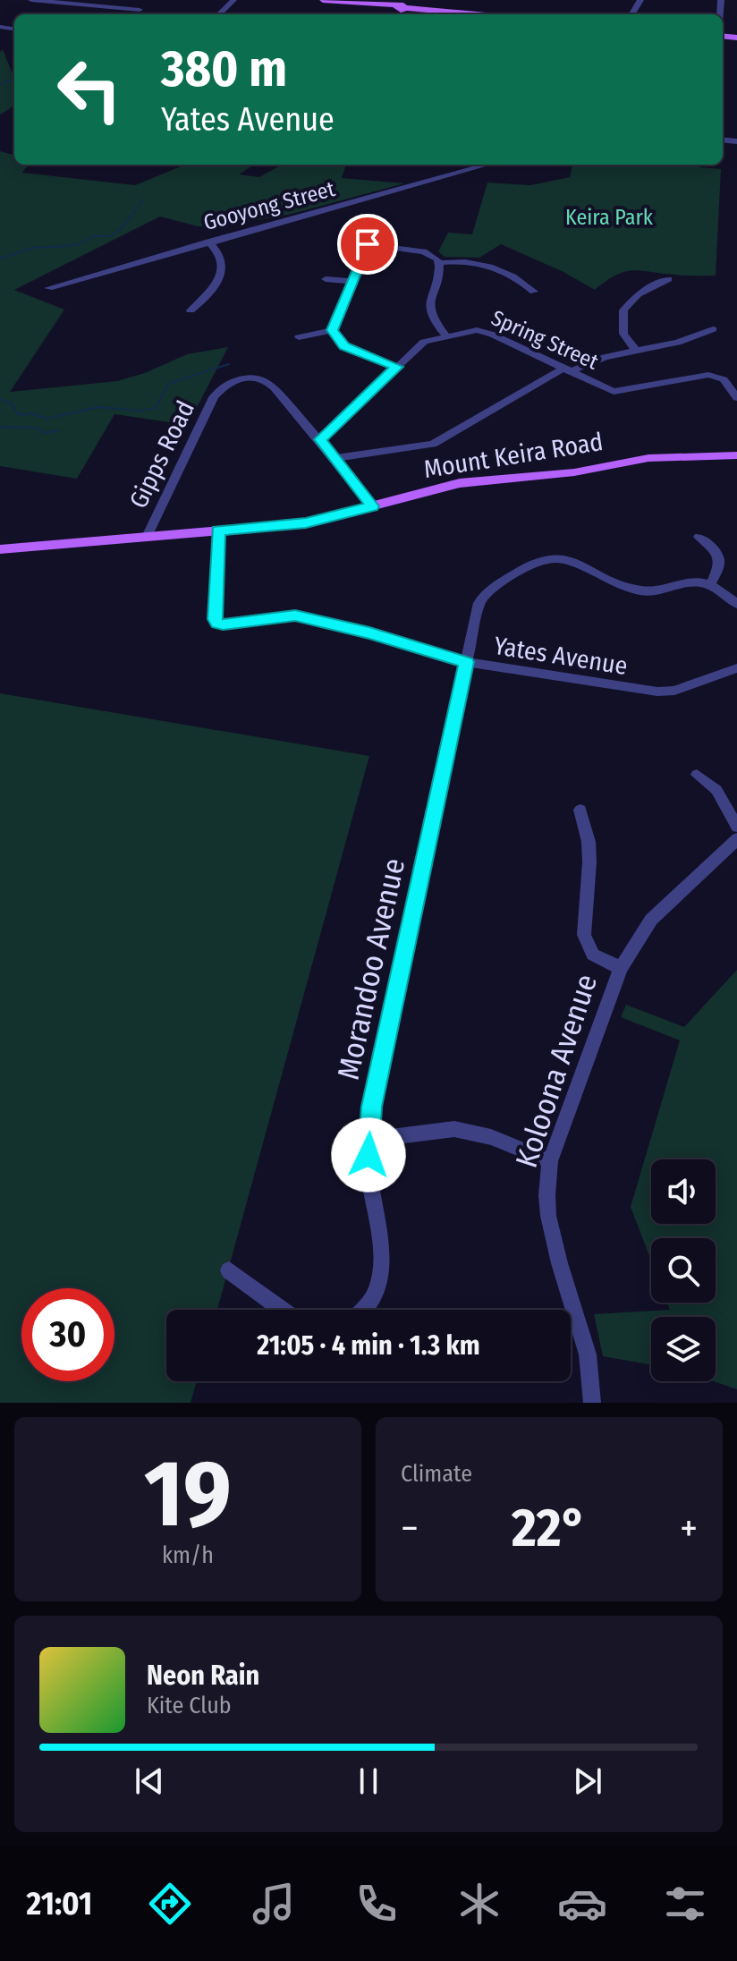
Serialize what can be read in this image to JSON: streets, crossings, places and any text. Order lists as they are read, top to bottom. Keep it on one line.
{"streets":{"main road":["Mount Keira Road"],"street":["Gooyong Street","Spring Street","Gipps Road","Yates Avenue","Morandoo Avenue","Koloona Avenue"]},"crossings":[["Spring Street","Gipps Road"],["Gipps Road","Mount Keira Road"],["Mount Keira Road","Yates Avenue"],["Yates Avenue","Morandoo Avenue"]],"parks":["Keira Park"],"page":{"turn":["380 m","Yates Avenue"],"limit":"30","trip":"21:05 · 4 min · 1.3 km","tile":[["19","km/h"],"Climate"],"heat":["−","22°","+"],"song":["Neon Rain","Kite Club"],"tabs":"21:01"}}
